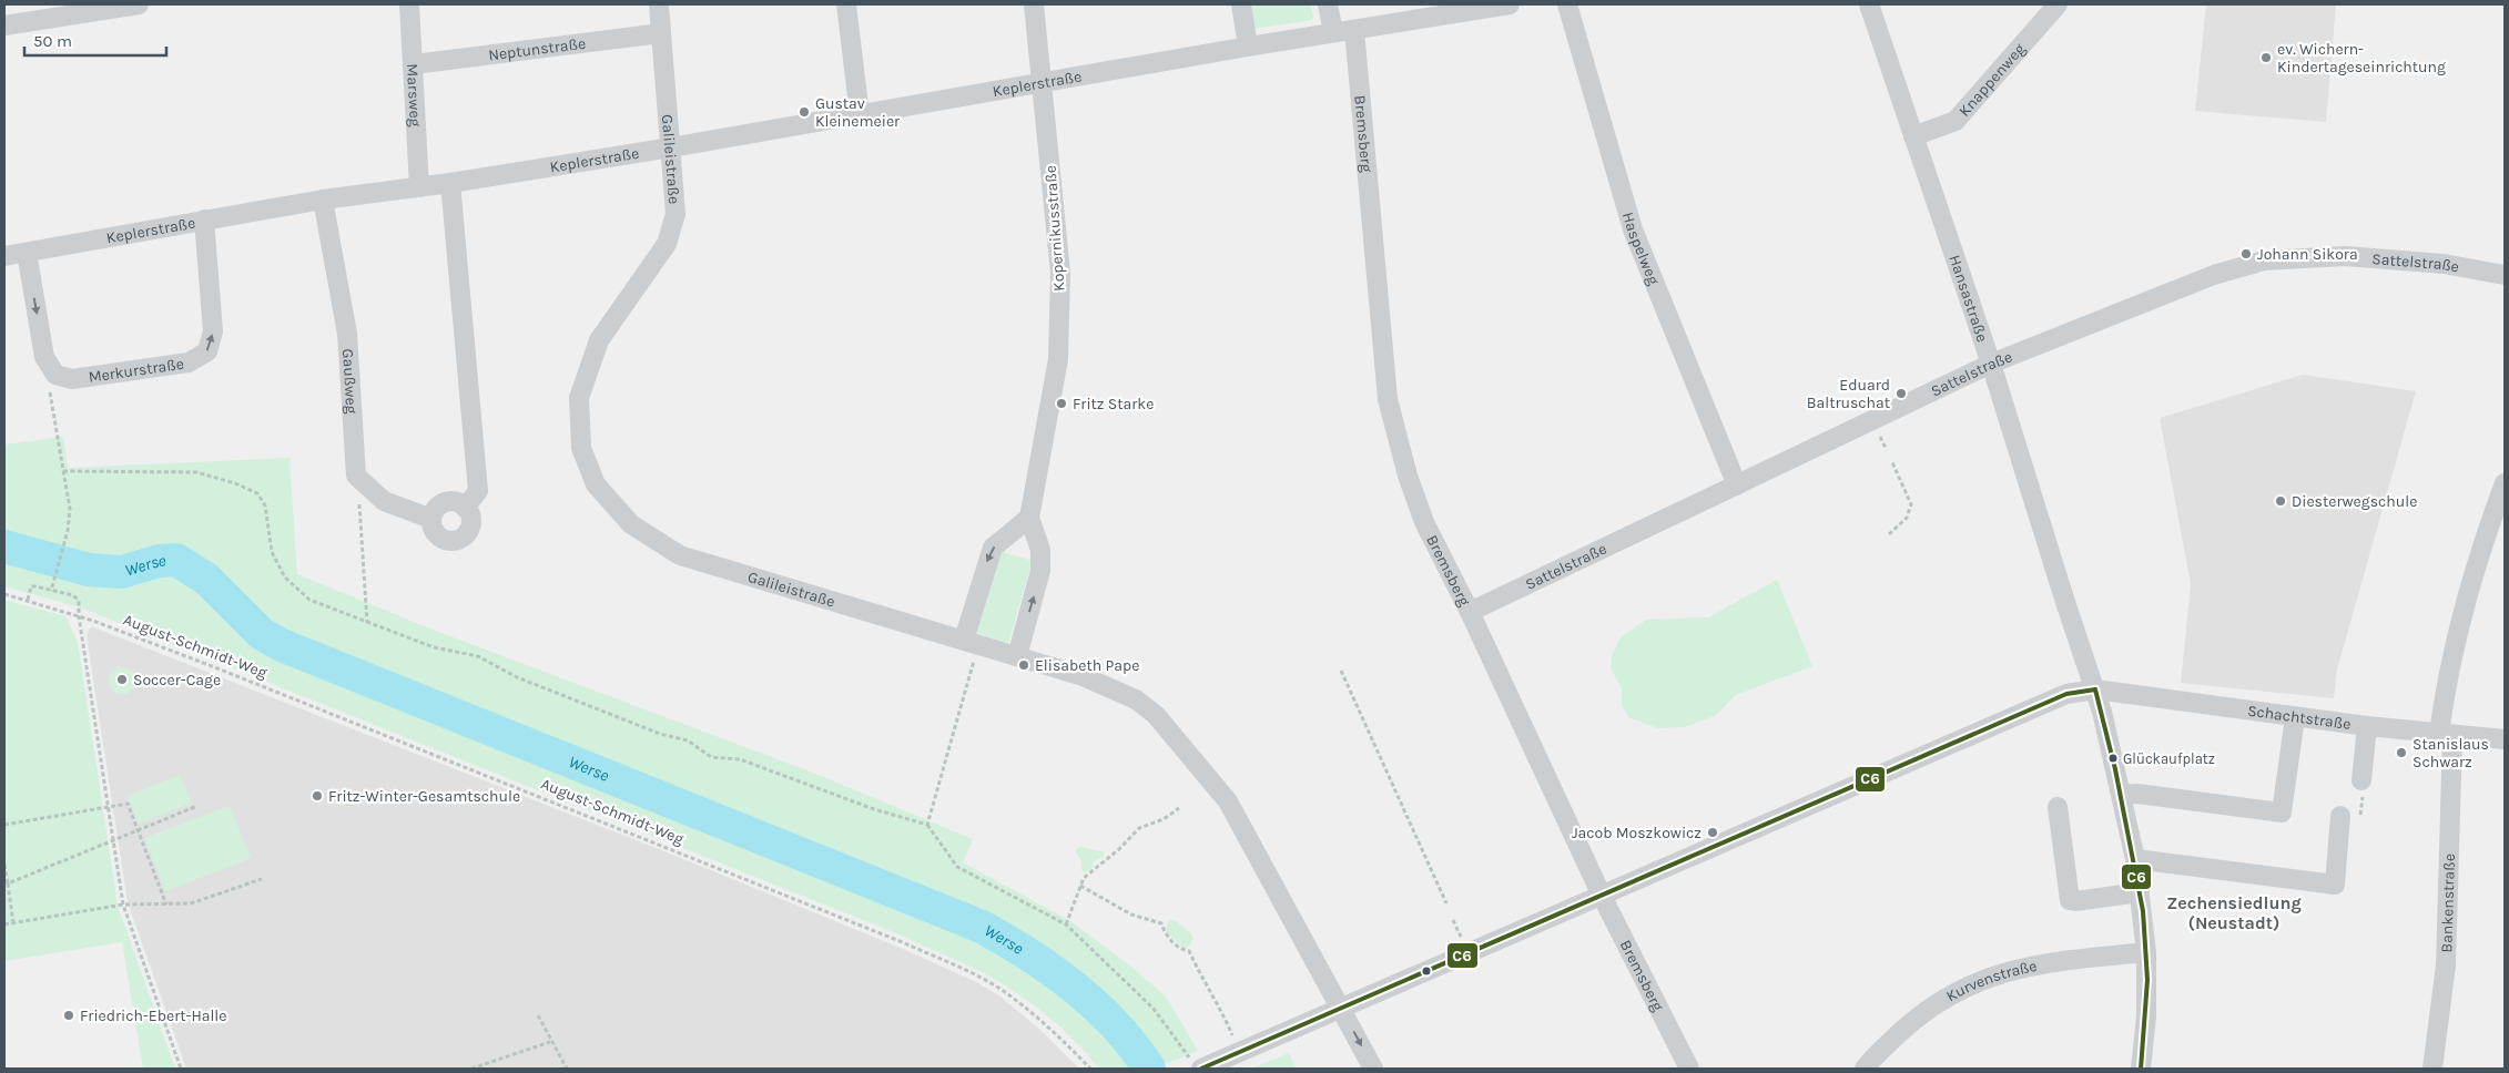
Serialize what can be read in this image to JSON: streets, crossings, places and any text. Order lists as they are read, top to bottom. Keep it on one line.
{"streets":{"street":["Neptunstraße","Knappenweg","Keplerstraße","Marsweg","Bremsberg","Galileistraße","Kopernikusstraße","Haspelweg","Sattelstraße","Hansastraße","Merkurstraße","Gaußweg","Schachtstraße","Bankenstraße","Kurvenstraße"],"path":["August-Schmidt-Weg"]},"crossings":[["Neptunstraße","Marsweg"],["Neptunstraße","Galileistraße"],["Knappenweg","Hansastraße"],["Keplerstraße","Marsweg"],["Keplerstraße","Bremsberg"],["Keplerstraße","Galileistraße"],["Keplerstraße","Kopernikusstraße"],["Keplerstraße","Merkurstraße"],["Keplerstraße","Gaußweg"],["Bremsberg","Sattelstraße"],["Bremsberg","Schachtstraße"],["Galileistraße","Kopernikusstraße"],["Galileistraße","Schachtstraße"],["Haspelweg","Sattelstraße"],["Sattelstraße","Hansastraße"],["Hansastraße","Schachtstraße"],["Hansastraße","Kurvenstraße"],["Schachtstraße","Bankenstraße"]],"districts":["Zechensiedlung (Neustadt)"],"water":["Werse"],"places":["ev. Wichern- Kindertageseinrichtung","Gustav Kleinemeier","Johann Sikora","Eduard Baltruschat","Fritz Starke","Diesterwegschule","Elisabeth Pape","Soccer-Cage","Stanislaus Schwarz","Glückaufplatz","Fritz-Winter-Gesamtschule","Jacob Moszkowicz","Friedrich-Ebert-Halle"],"lines":["transit line C6"],"scale_bar":"50 m"}
